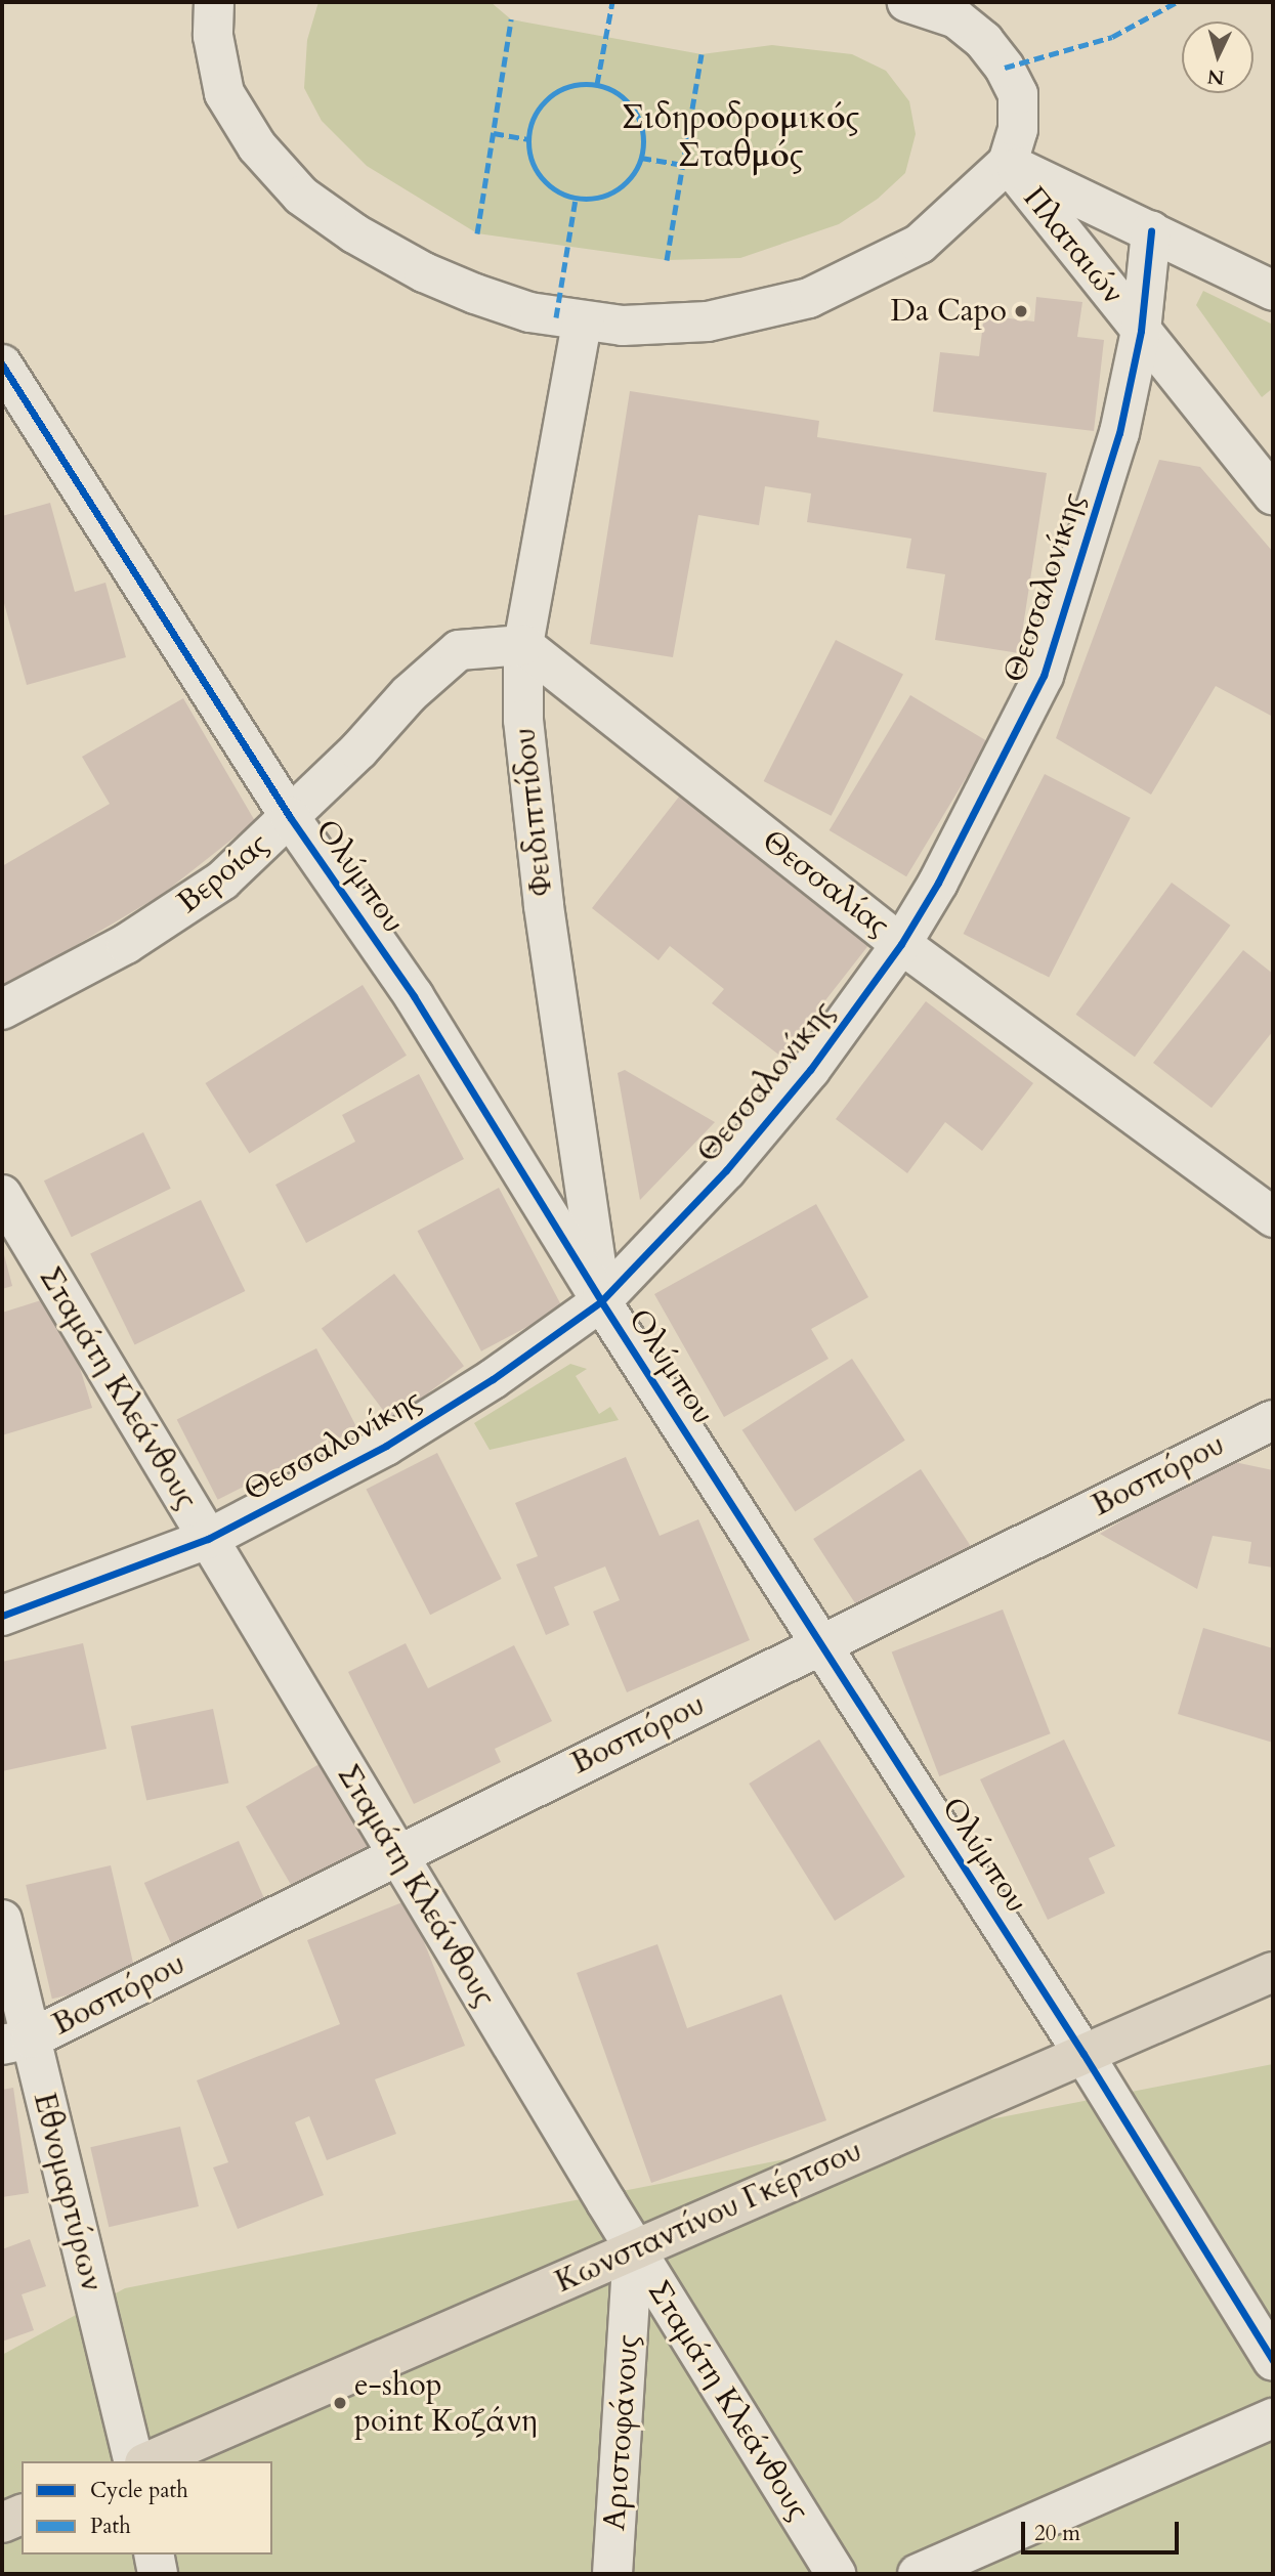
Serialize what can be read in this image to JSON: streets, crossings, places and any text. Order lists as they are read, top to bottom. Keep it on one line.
{"streets":{"main road":["Κωνσταντίνου Γκέρτσου"],"street":["Πλαταιών","Θεσσαλονίκης","Φειδιππίδου","Βεροίας","Ολύμπου","Θεσσαλίας","Σταμάτη Κλεάνθους","Βοσπόρου","Εθνομαρτύρων","Αριστοφάνους"]},"crossings":[["Πλαταιών","Θεσσαλονίκης"],["Θεσσαλονίκης","Φειδιππίδου"],["Θεσσαλονίκης","Ολύμπου"],["Θεσσαλονίκης","Θεσσαλίας"],["Θεσσαλονίκης","Σταμάτη Κλεάνθους"],["Φειδιππίδου","Βεροίας"],["Φειδιππίδου","Ολύμπου"],["Φειδιππίδου","Θεσσαλίας"],["Βεροίας","Ολύμπου"],["Βεροίας","Θεσσαλίας"],["Ολύμπου","Βοσπόρου"],["Ολύμπου","Κωνσταντίνου Γκέρτσου"],["Σταμάτη Κλεάνθους","Βοσπόρου"],["Σταμάτη Κλεάνθους","Κωνσταντίνου Γκέρτσου"],["Σταμάτη Κλεάνθους","Αριστοφάνους"],["Βοσπόρου","Εθνομαρτύρων"],["Κωνσταντίνου Γκέρτσου","Αριστοφάνους"]],"districts":["Σιδηροδρομικός Σταθμός"],"places":["Da Capo","e-shop point Κοζάνη"],"legend":["Cycle path","Path"],"scale_bar":"20 m","north":"bottom"}
